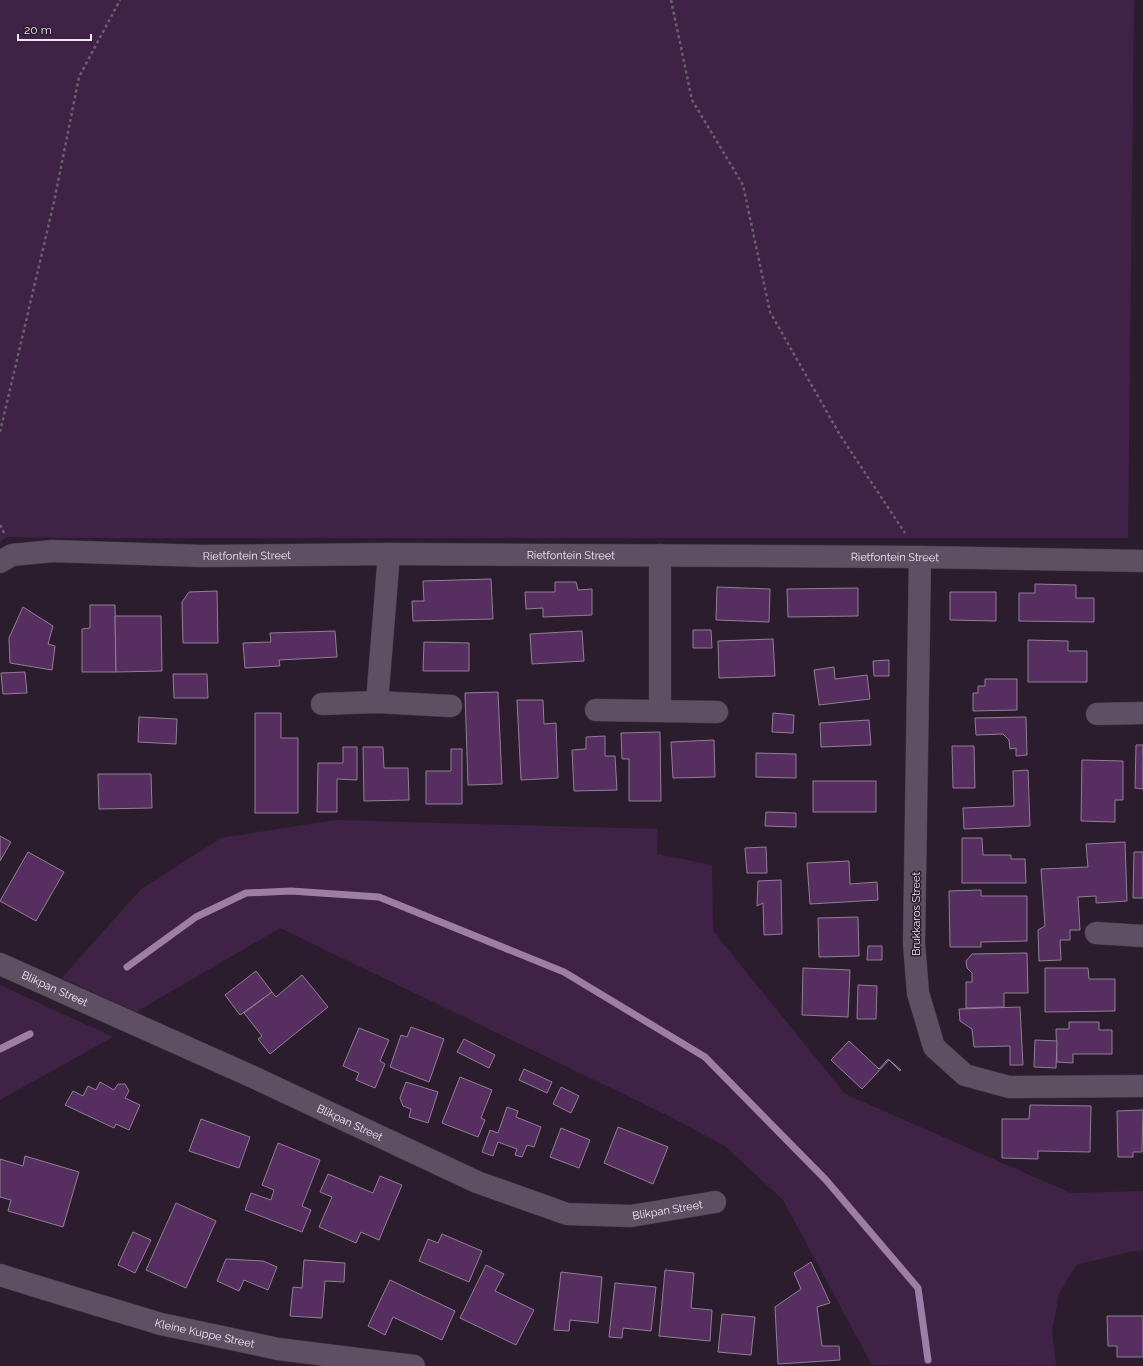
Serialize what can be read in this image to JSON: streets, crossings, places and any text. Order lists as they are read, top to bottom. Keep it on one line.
{"streets":{"street":["Rietfontein Street","Brukkaros Street","Blikpan Street","Kleine Kuppe Street"]},"crossings":[["Rietfontein Street","Brukkaros Street"]],"scale_bar":"20 m"}
